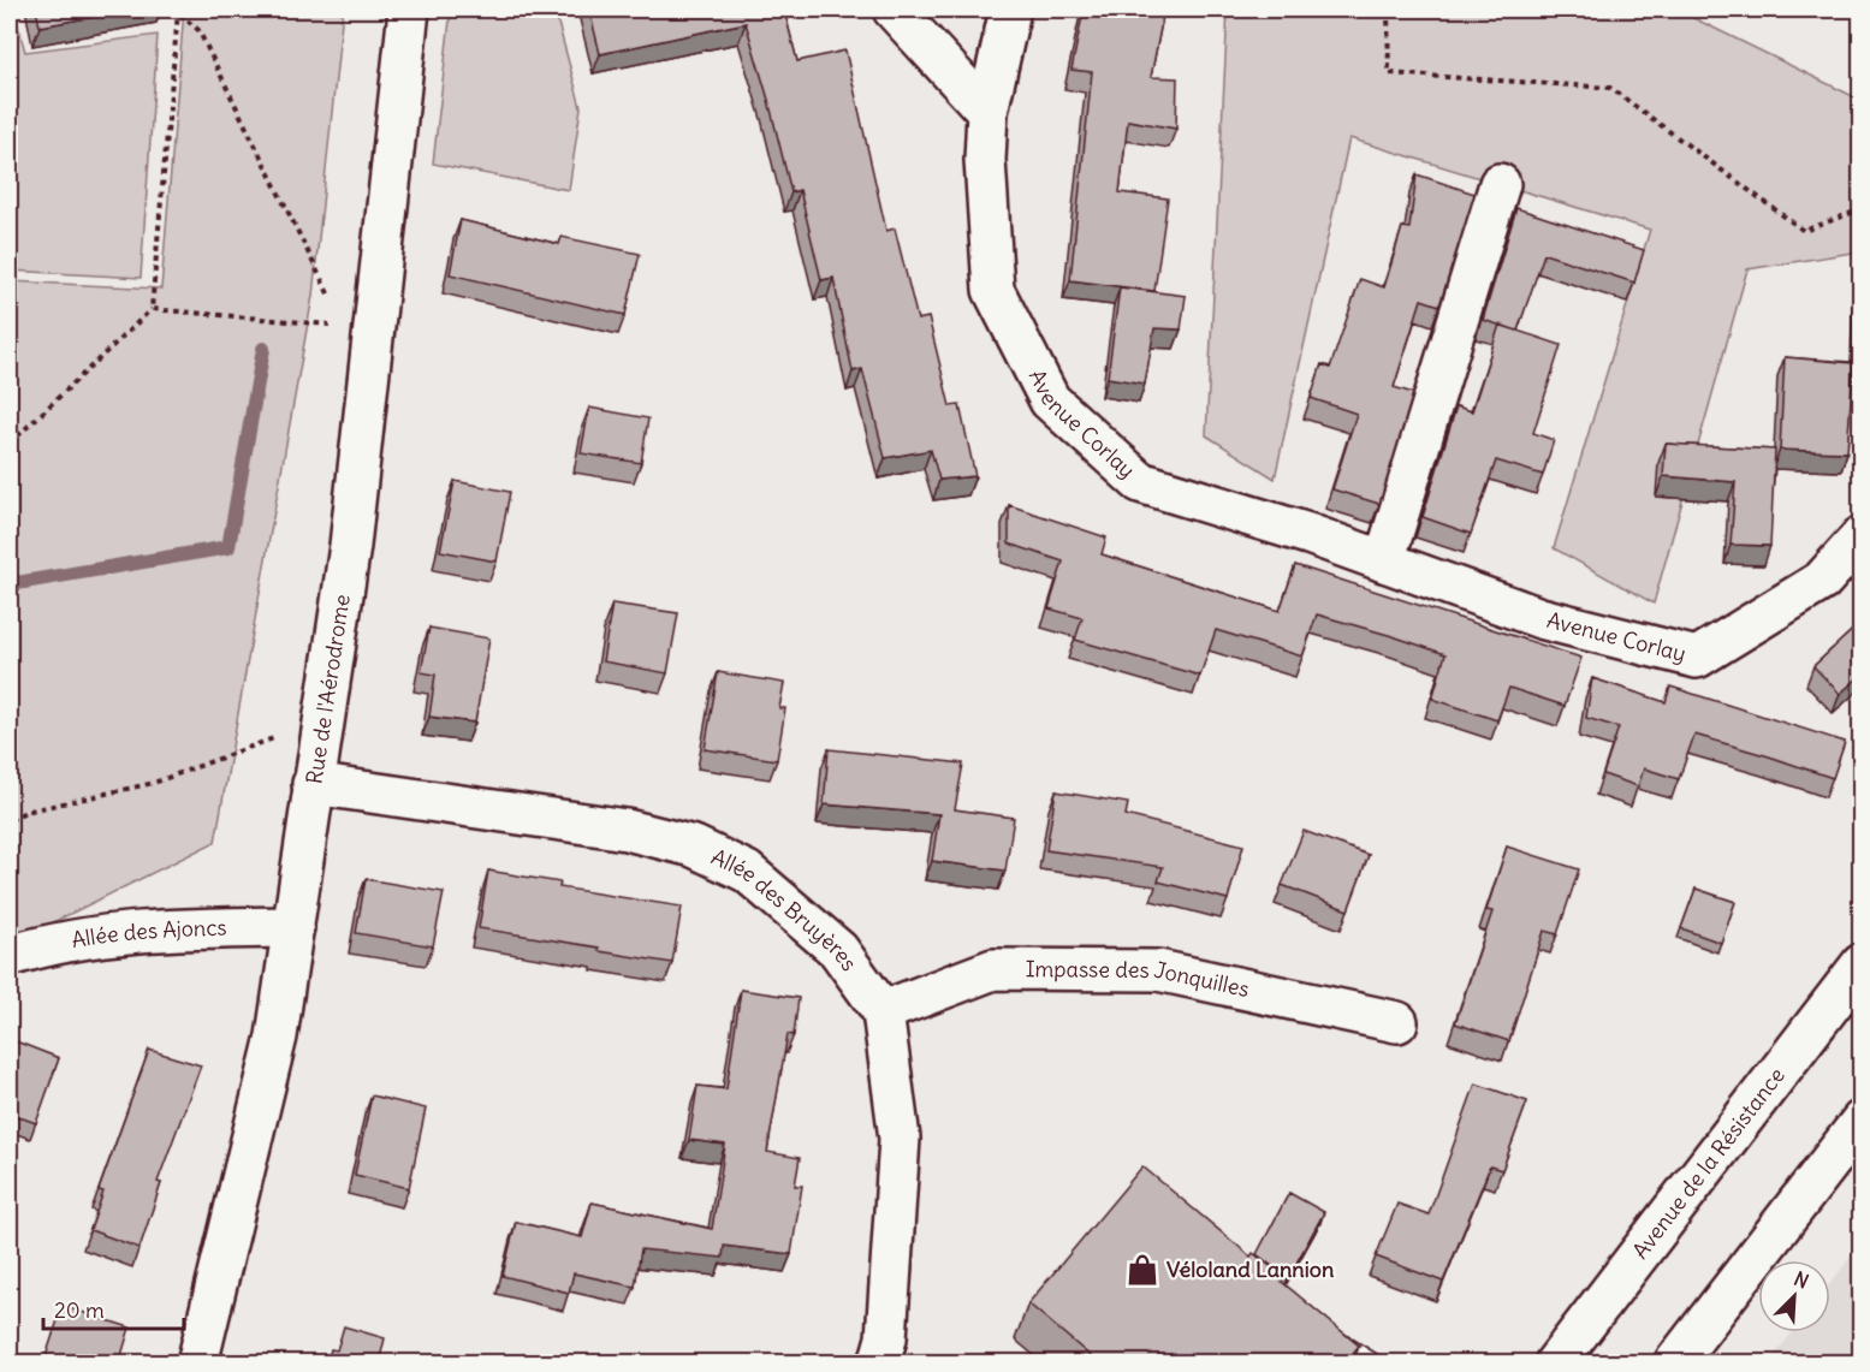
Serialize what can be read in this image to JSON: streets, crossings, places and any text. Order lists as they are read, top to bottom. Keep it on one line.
{"streets":{"street":["Avenue Corlay","Rue de l'Aérodrome","Allée des Bruyères","Allée des Ajoncs","Impasse des Jonquilles","Avenue de la Résistance"]},"crossings":[["Rue de l'Aérodrome","Allée des Bruyères"],["Rue de l'Aérodrome","Allée des Ajoncs"],["Allée des Bruyères","Impasse des Jonquilles"]],"places":{"shop":["Véloland Lannion"]},"scale_bar":"20 m","north":"top right"}
